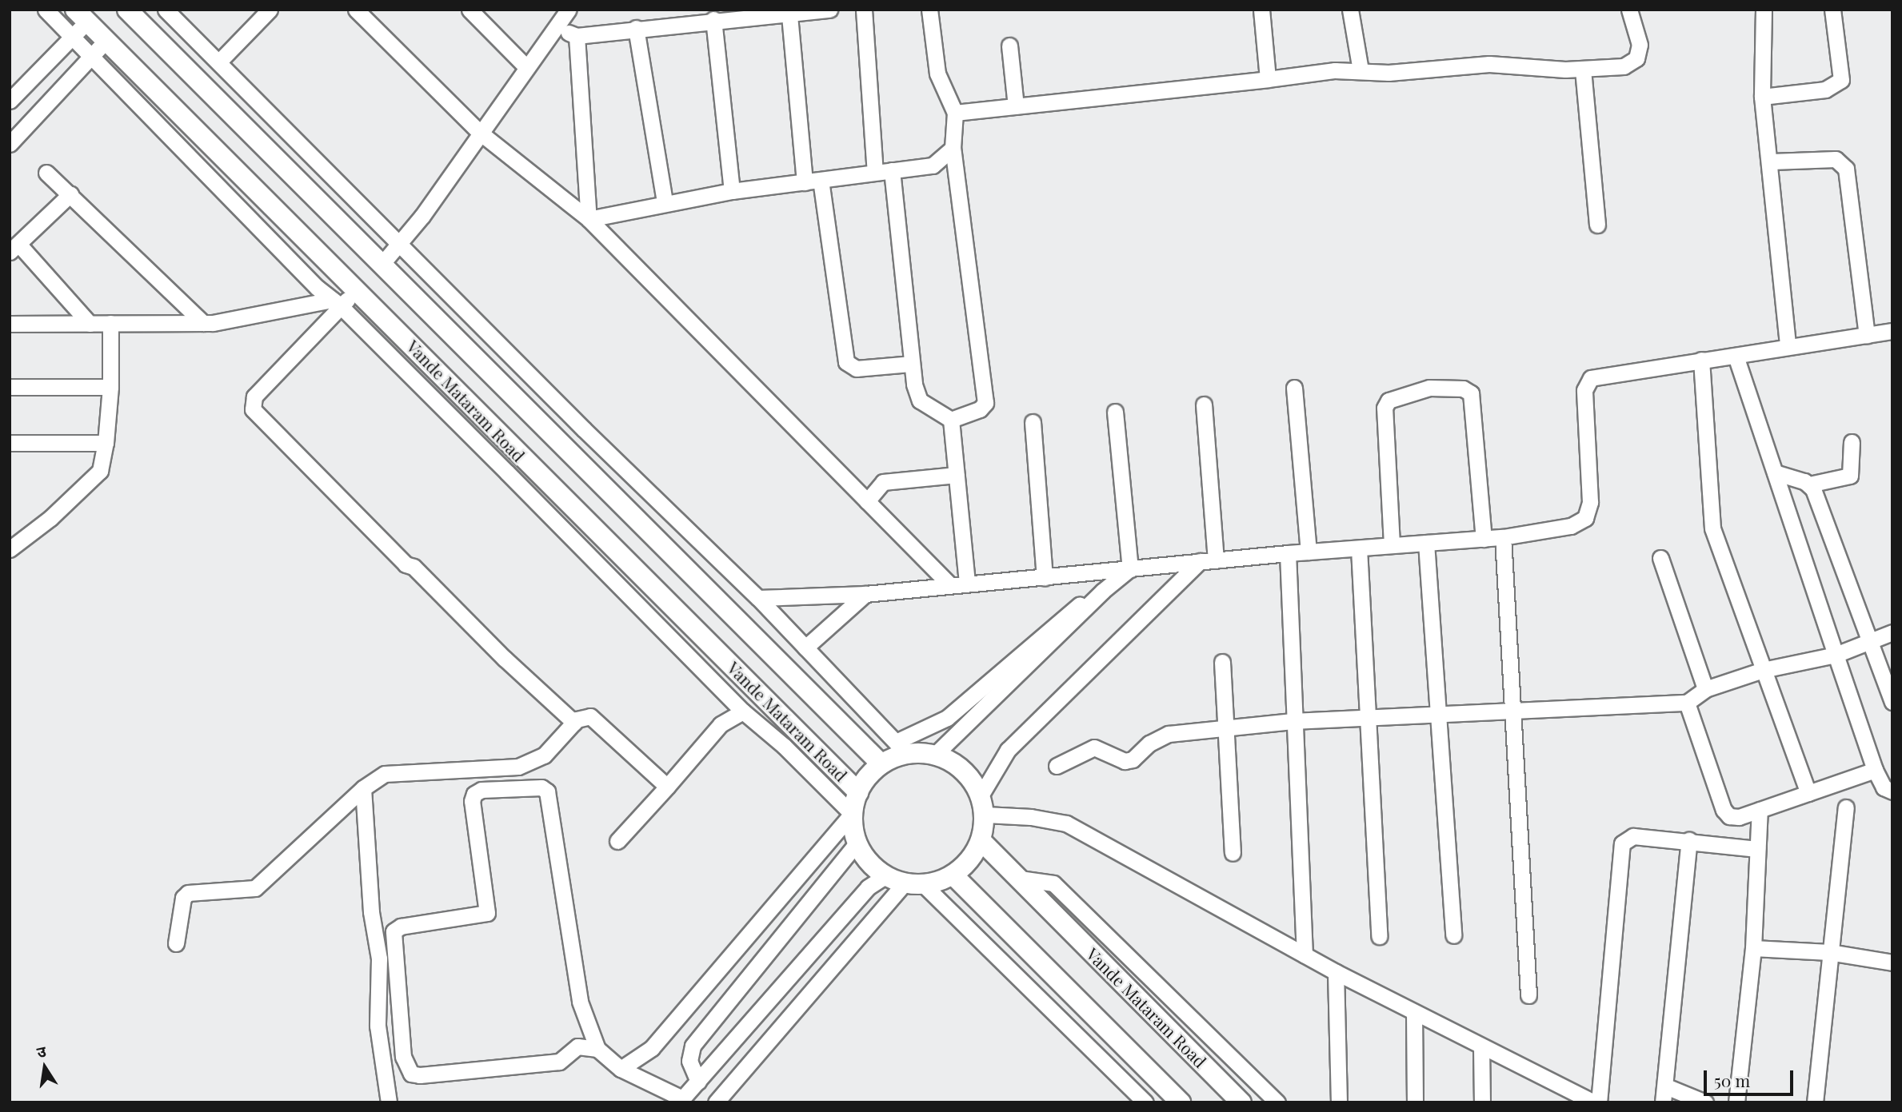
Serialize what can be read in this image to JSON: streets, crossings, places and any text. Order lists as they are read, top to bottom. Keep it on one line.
{"streets":{"main road":["Vande Mataram Road"]},"scale_bar":"50 m","north":"top"}
